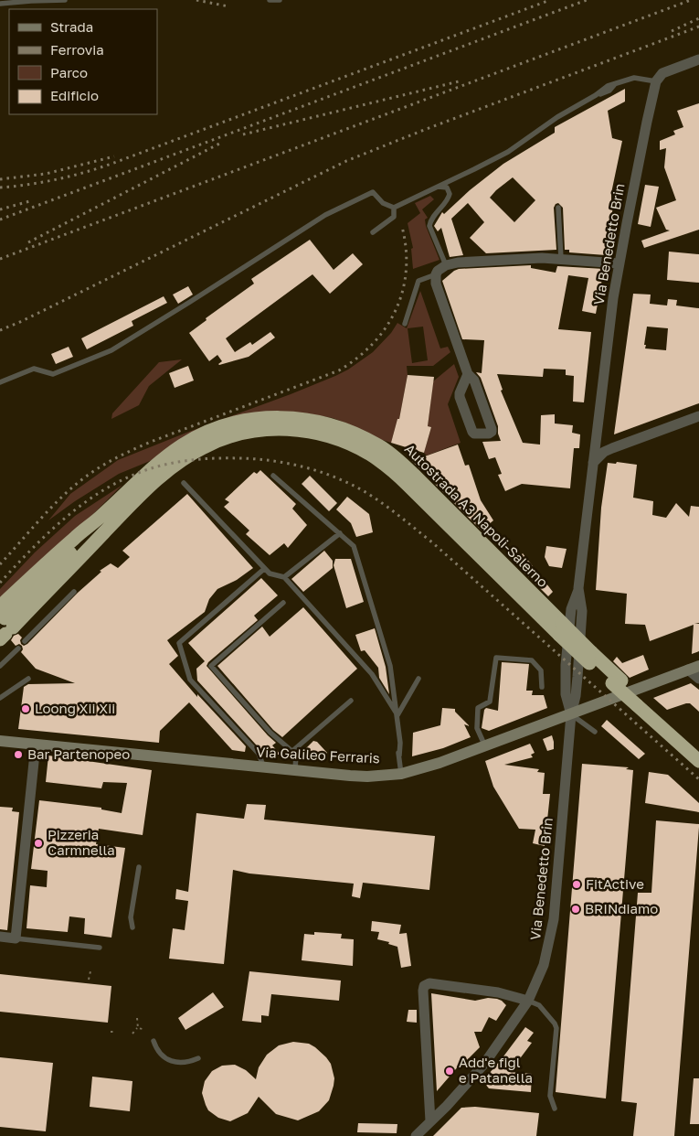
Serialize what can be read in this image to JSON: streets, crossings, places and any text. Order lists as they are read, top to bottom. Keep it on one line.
{"streets":{"highway":["Autostrada A3 Napoli-Salerno"],"main road":["Via Galileo Ferraris"],"street":["Via Benedetto Brin"]},"crossings":[["Via Benedetto Brin","Via Galileo Ferraris"]],"places":["Loong Xii Xii","Bar Partenopeo","Pizzeria Carmnella","FitActive","BRINdiamo","Add'e figl e Patanella"],"legend":["Strada","Ferrovia","Parco","Edificio"]}
